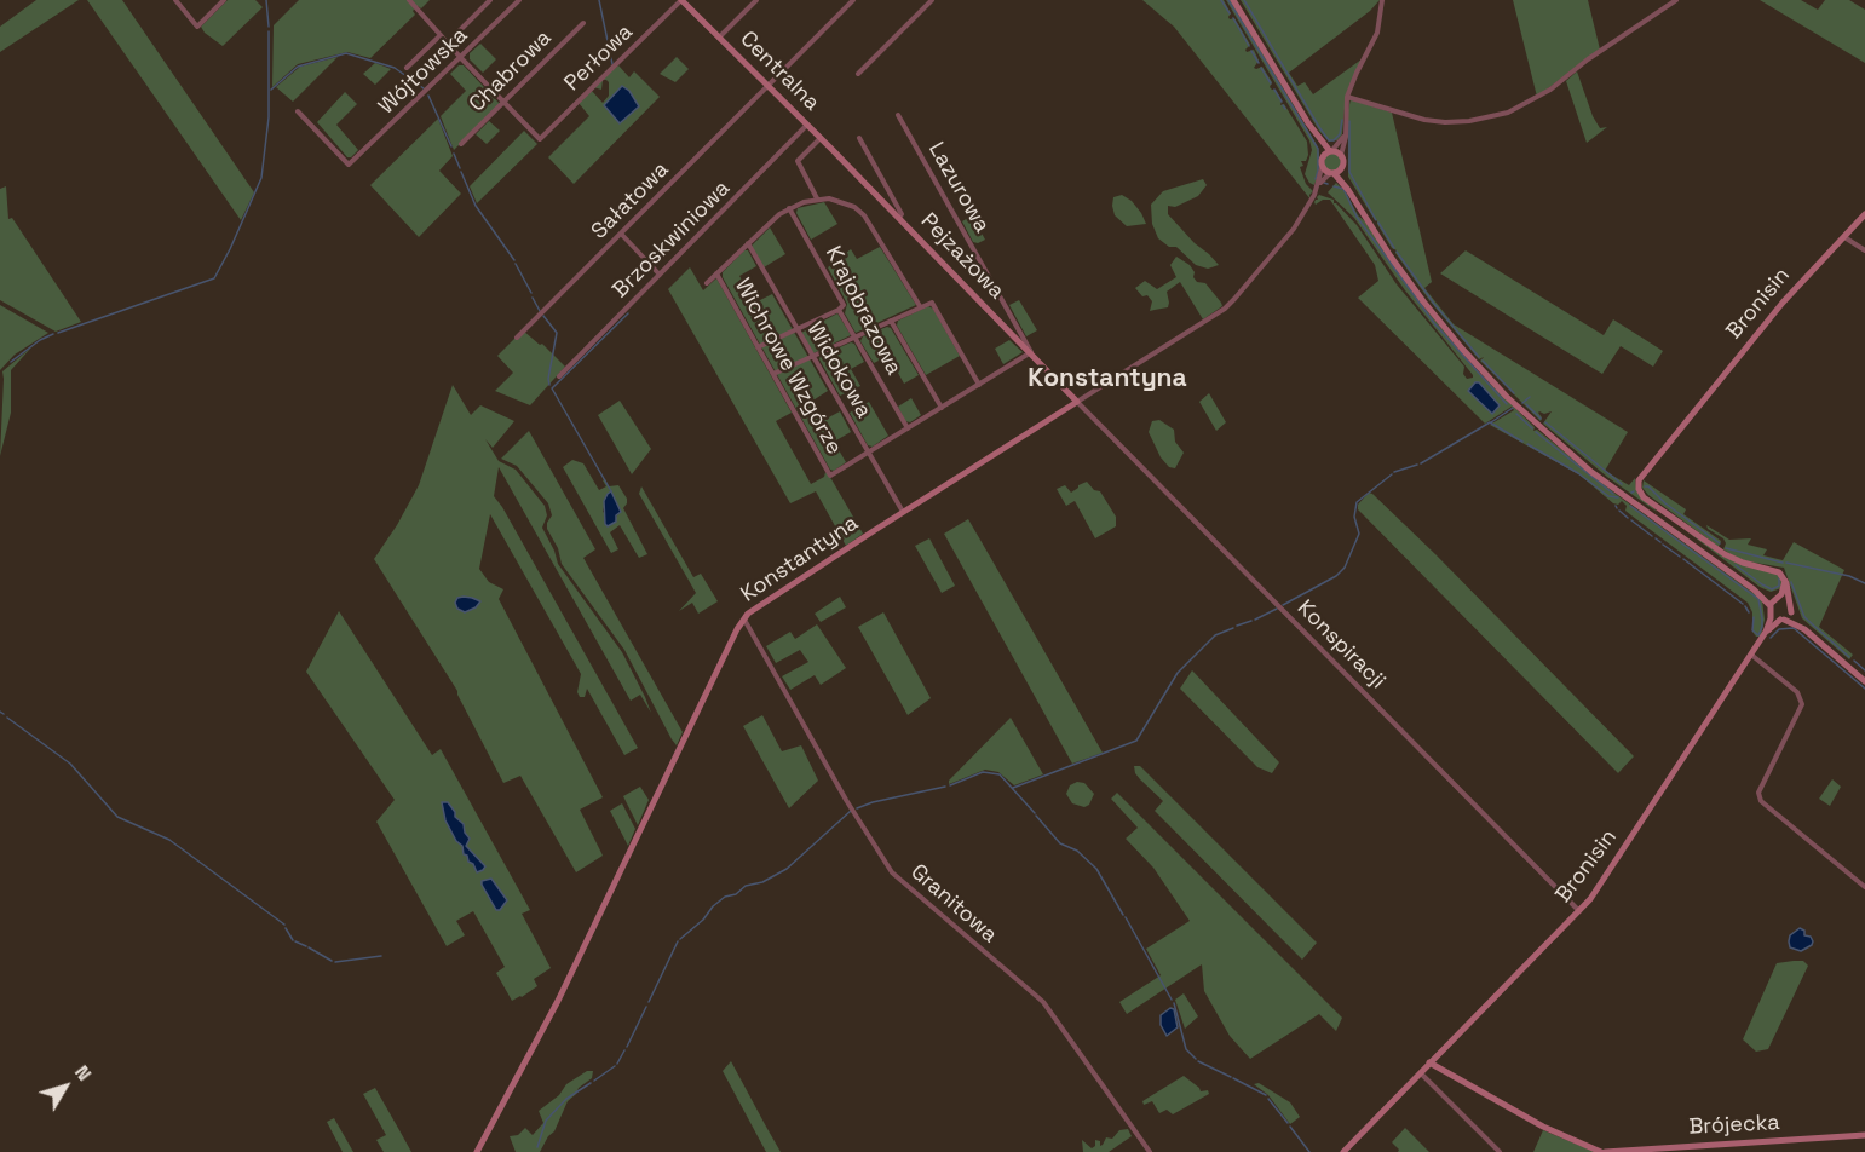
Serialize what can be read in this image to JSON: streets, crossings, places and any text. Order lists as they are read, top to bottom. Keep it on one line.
{"streets":{"street":["Perłowa","Wójtowska","Chabrowa","Centralna","Lazurowa","Sałatowa","Brzoskwiniowa","Pejzażowa","Bronisin","Krajobrazowa","Wichrowe Wzgórze","Widokowa","Konstantyna","Konspiracji","Granitowa","Brójecka"]},"crossings":[["Perłowa","Chabrowa"],["Perłowa","Centralna"],["Centralna","Sałatowa"],["Centralna","Brzoskwiniowa"],["Centralna","Pejzażowa"],["Lazurowa","Pejzażowa"],["Pejzażowa","Konstantyna"],["Pejzażowa","Konspiracji"],["Bronisin","Konspiracji"],["Bronisin","Brójecka"],["Wichrowe Wzgórze","Widokowa"],["Widokowa","Konstantyna"],["Konstantyna","Konspiracji"],["Konstantyna","Granitowa"]],"districts":["Konstantyna"],"north":"top right"}
